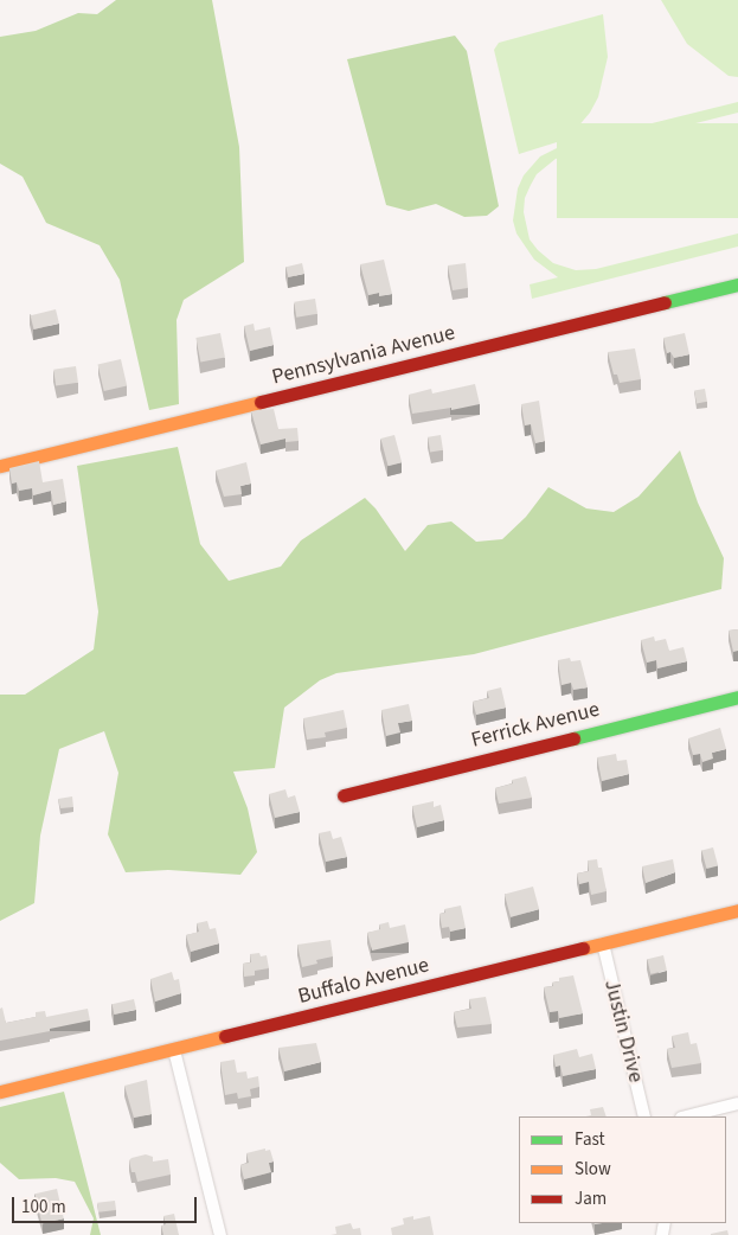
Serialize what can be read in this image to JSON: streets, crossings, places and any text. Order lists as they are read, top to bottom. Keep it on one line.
{"streets":{"street":["Pennsylvania Avenue","Ferrick Avenue","Buffalo Avenue","Justin Drive"]},"crossings":[["Buffalo Avenue","Justin Drive"]],"legend":["Fast","Slow","Jam"],"scale_bar":"100 m"}
